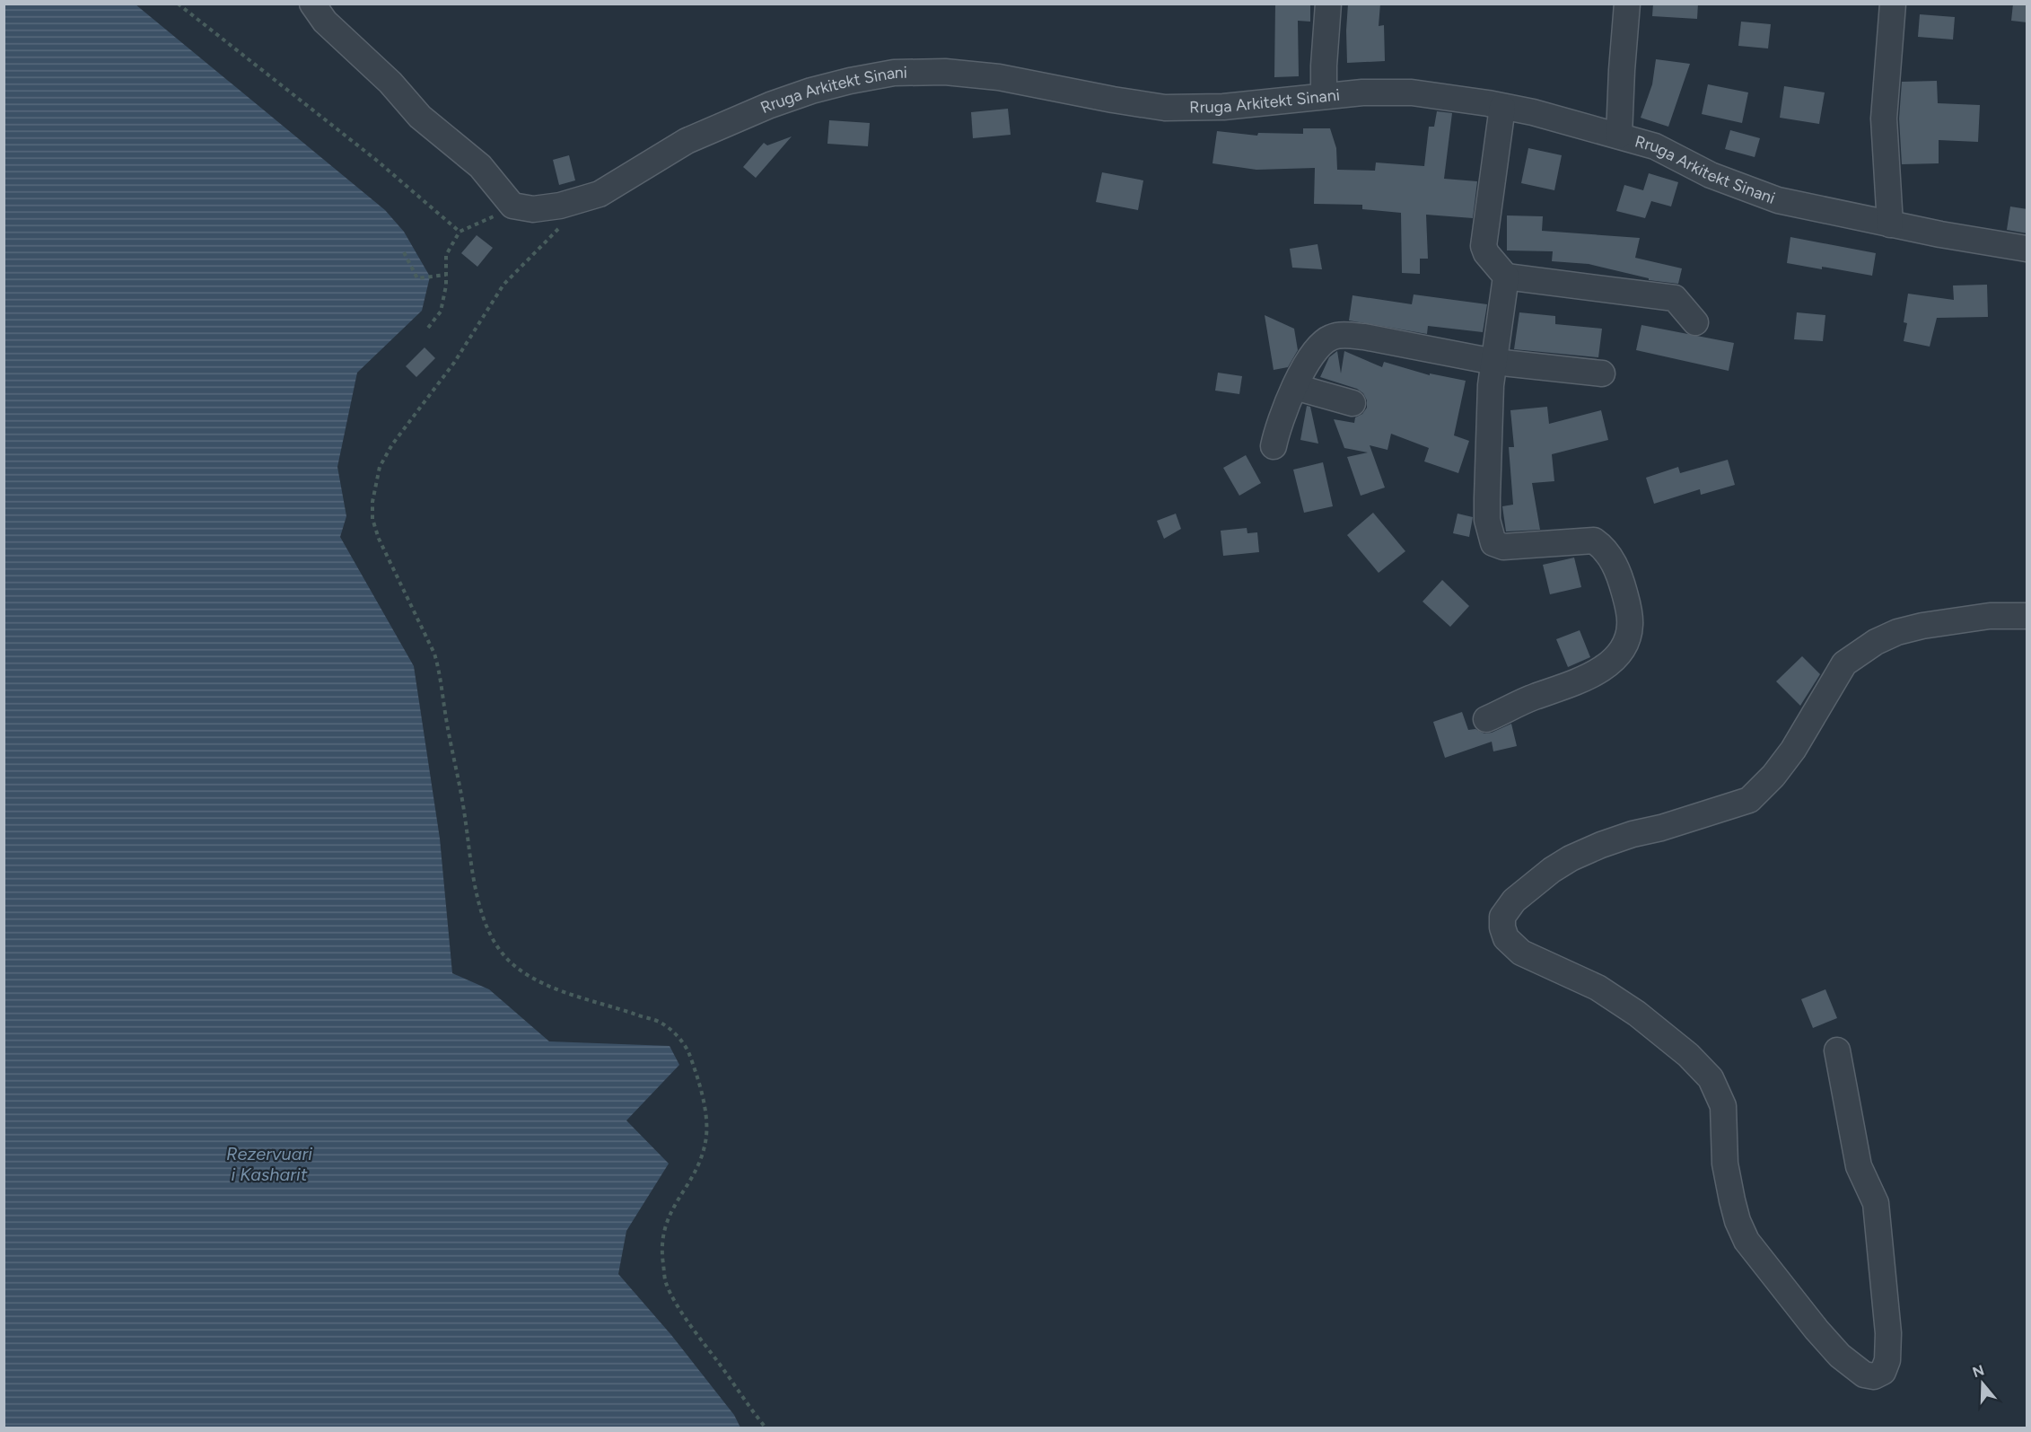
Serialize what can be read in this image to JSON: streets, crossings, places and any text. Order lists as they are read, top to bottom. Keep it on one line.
{"streets":{"street":["Rruga Arkitekt Sinani"]},"water":["Rezervuari i Kasharit"],"north":"top"}
